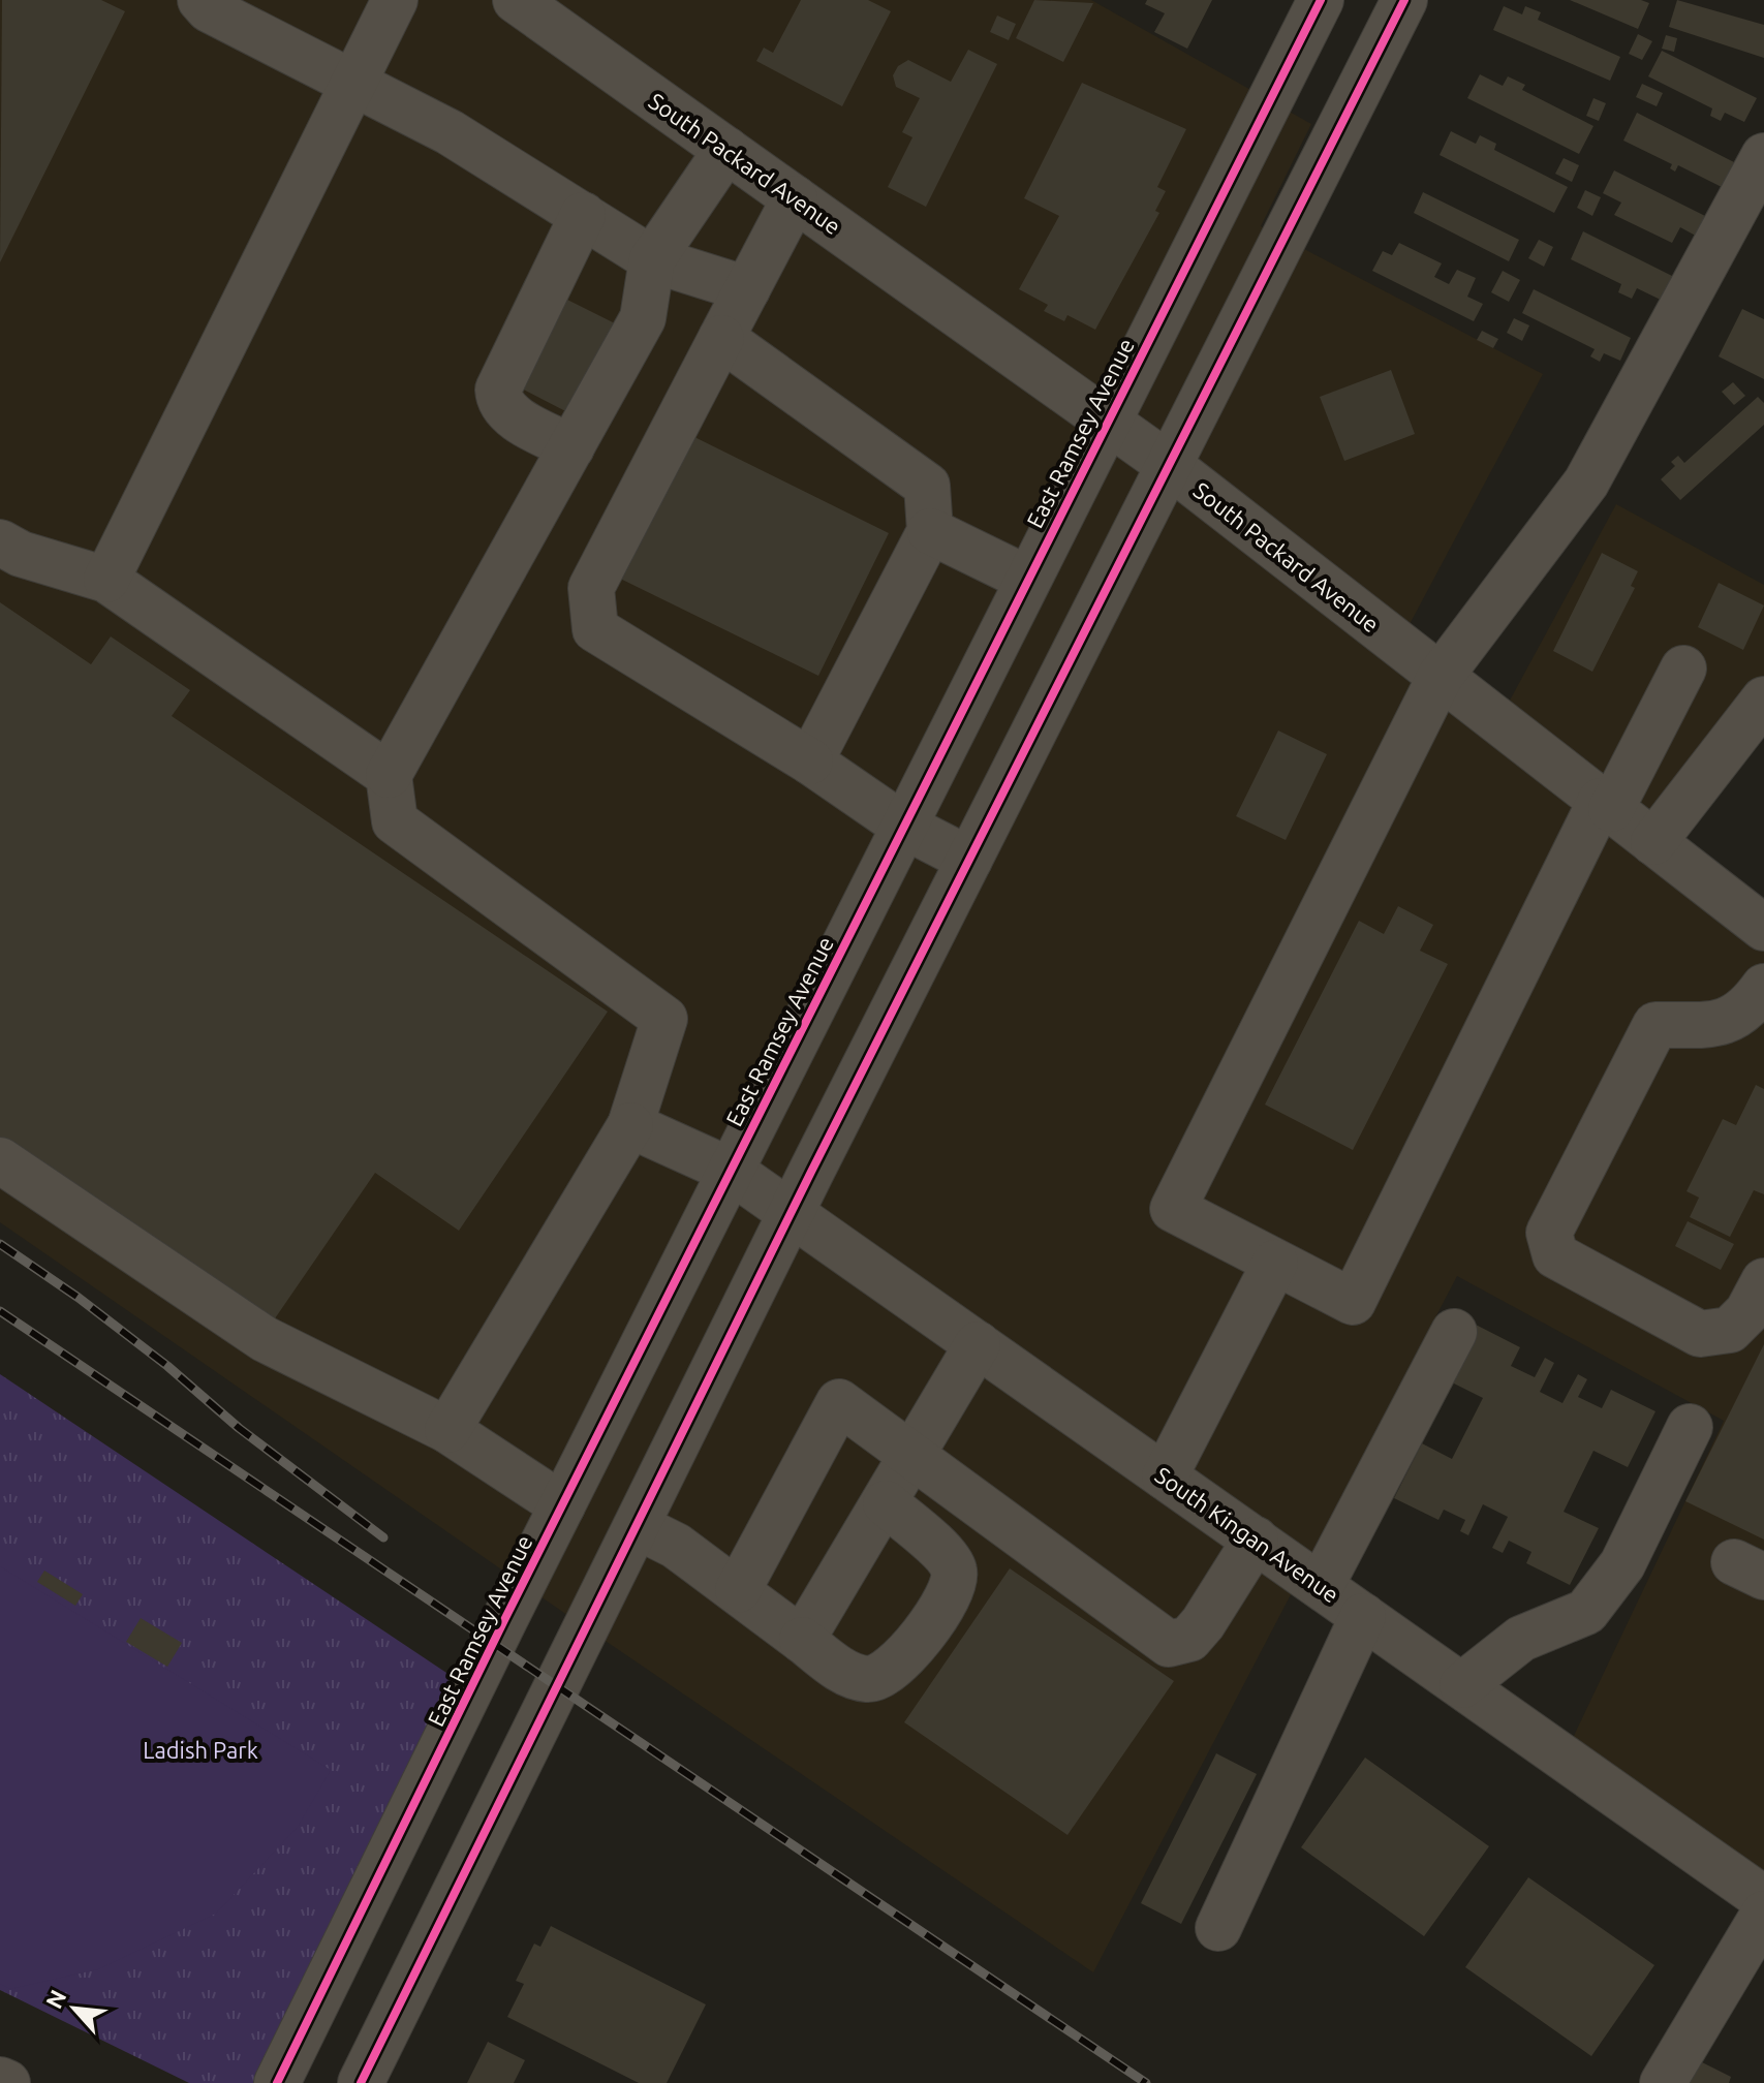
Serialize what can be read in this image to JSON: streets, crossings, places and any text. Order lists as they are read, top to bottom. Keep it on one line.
{"streets":{"street":["South Packard Avenue","East Ramsey Avenue","South Kingan Avenue"]},"crossings":[["South Packard Avenue","East Ramsey Avenue"],["East Ramsey Avenue","South Kingan Avenue"]],"parks":["Ladish Park"],"north":"top left"}
